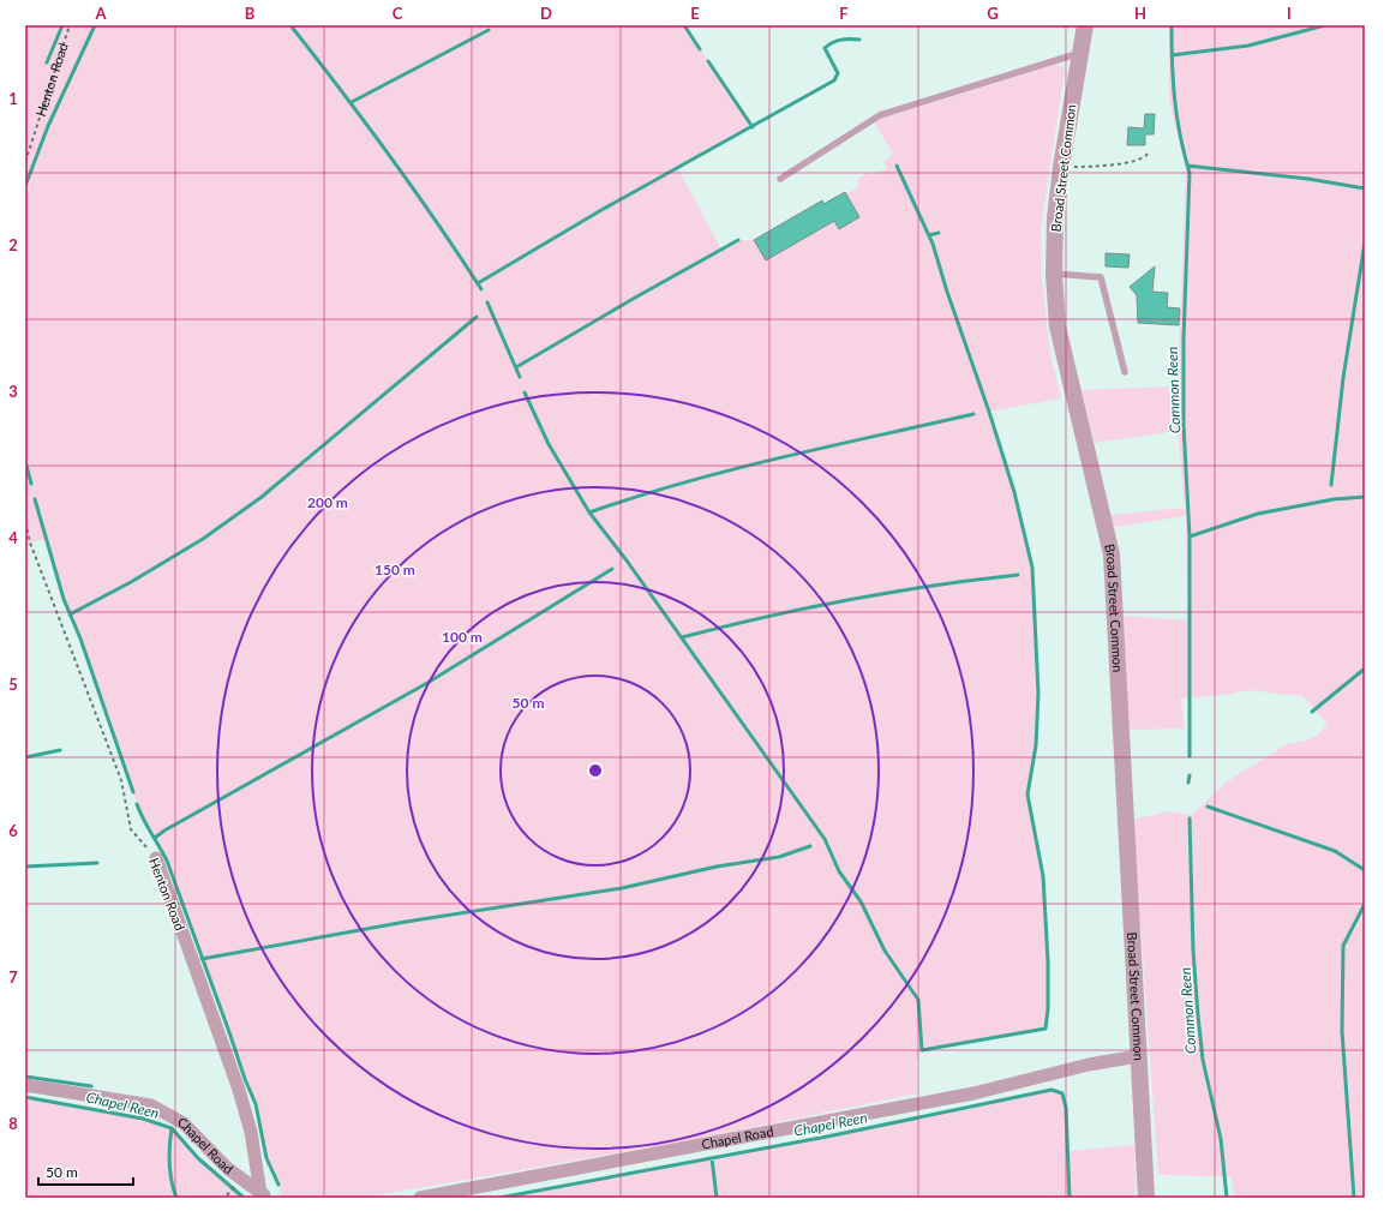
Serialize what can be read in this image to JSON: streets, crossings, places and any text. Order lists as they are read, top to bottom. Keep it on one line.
{"streets":{"street":["Henton Road","Broad Street Common","Chapel Road"]},"crossings":[["Henton Road","Chapel Road"],["Broad Street Common","Chapel Road"]],"water":["Common Reen","Chapel Reen"],"scale_bar":"50 m","grid":{"columns":["A","B","C","D","E","F","G","H","I"],"rows":["1","2","3","4","5","6","7","8"]},"rings":["200 m","150 m","100 m","50 m"]}
